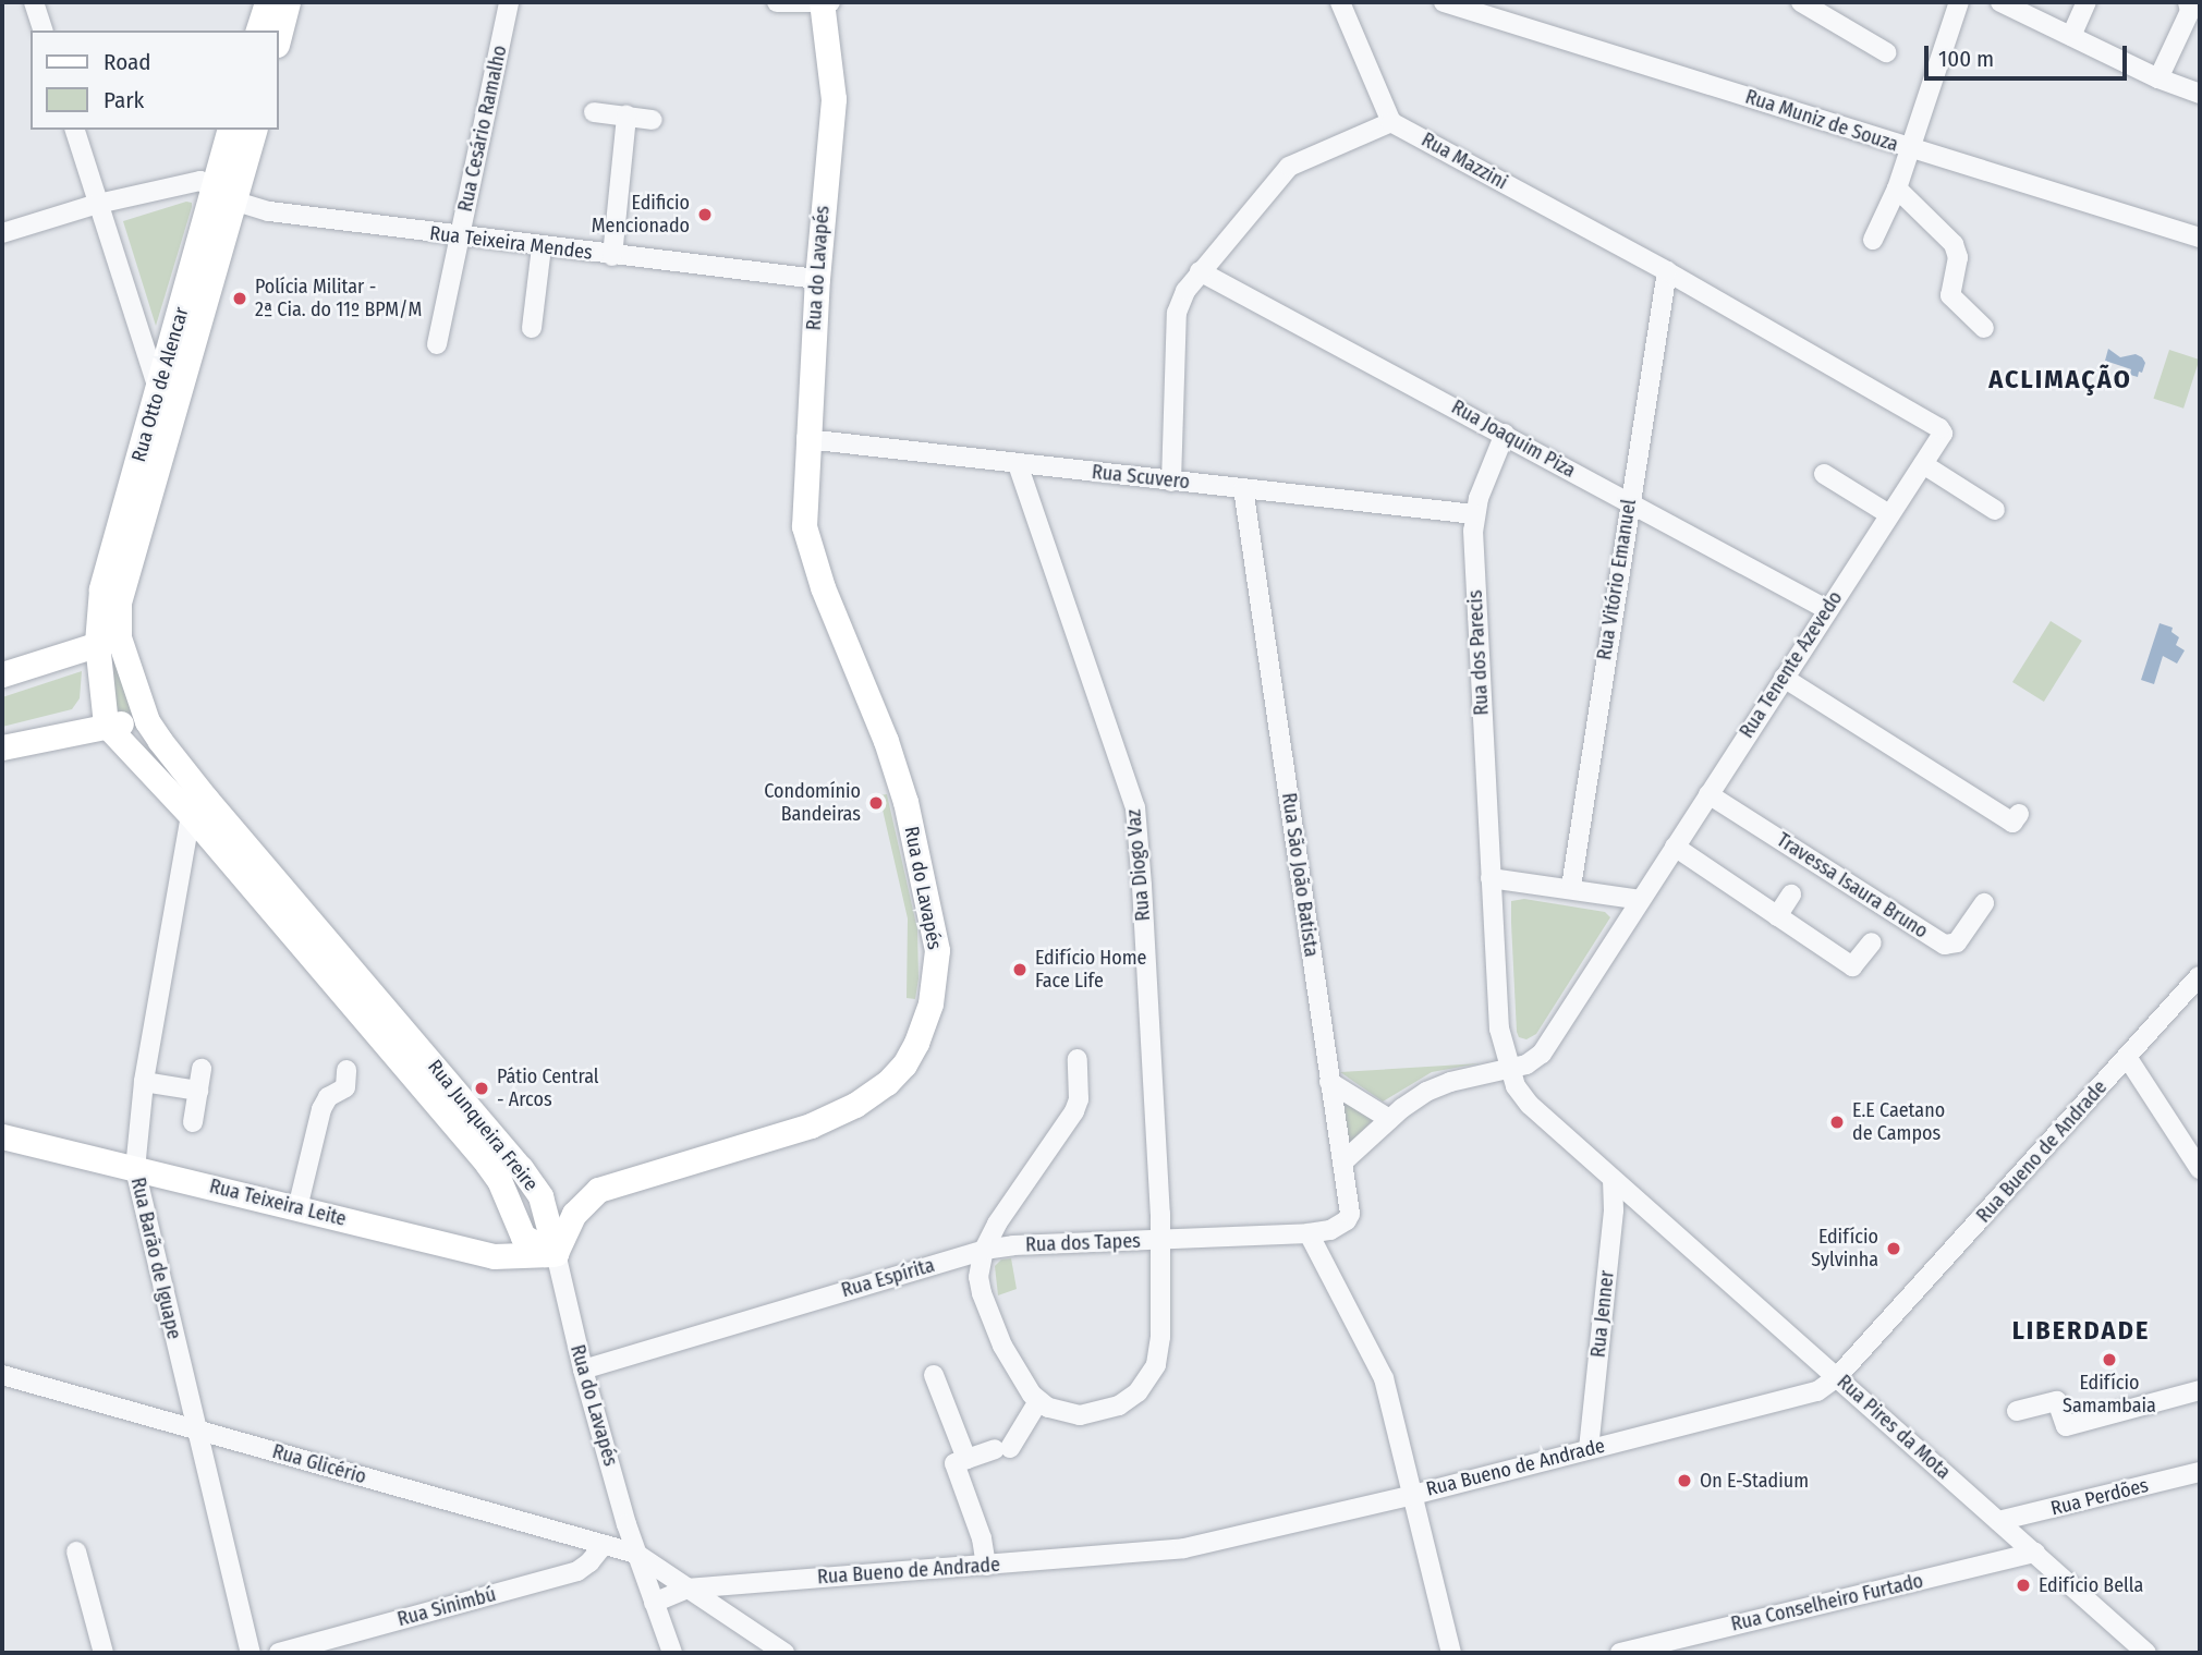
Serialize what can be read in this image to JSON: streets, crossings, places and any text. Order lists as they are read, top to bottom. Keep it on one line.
{"streets":{"main road":["Rua do Lavapés","Rua Otto de Alencar","Rua Junqueira Freire","Rua Teixeira Leite"],"street":["Rua Muniz de Souza","Rua Cesário Ramalho","Rua Mazzini","Rua Teixeira Mendes","Rua Joaquim Piza","Rua Scuvero","Rua Vitório Emanuel","Rua dos Parecis","Rua Tenente Azevedo","Rua Diogo Vaz","Rua São João Batista","Travessa Isaura Bruno","Rua Bueno de Andrade","Rua dos Tapes","Rua Barão de Iguape","Rua Espírita","Rua Jenner","Rua Pires da Mota","Rua Glicério","Rua Perdões","Rua Conselheiro Furtado","Rua Sinimbú"]},"crossings":[["Rua Cesário Ramalho","Rua Teixeira Mendes"],["Rua Mazzini","Rua Vitório Emanuel"],["Rua Mazzini","Rua Tenente Azevedo"],["Rua Teixeira Mendes","Rua do Lavapés"],["Rua Teixeira Mendes","Rua Otto de Alencar"],["Rua do Lavapés","Rua Scuvero"],["Rua do Lavapés","Rua Junqueira Freire"],["Rua do Lavapés","Rua Bueno de Andrade"],["Rua do Lavapés","Rua Teixeira Leite"],["Rua do Lavapés","Rua Espírita"],["Rua do Lavapés","Rua Glicério"],["Rua do Lavapés","Rua Sinimbú"],["Rua Otto de Alencar","Rua Junqueira Freire"],["Rua Joaquim Piza","Rua Vitório Emanuel"],["Rua Joaquim Piza","Rua dos Parecis"],["Rua Joaquim Piza","Rua Tenente Azevedo"],["Rua Scuvero","Rua dos Parecis"],["Rua Scuvero","Rua Diogo Vaz"],["Rua Scuvero","Rua São João Batista"],["Rua dos Parecis","Rua Tenente Azevedo"],["Rua dos Parecis","Rua Pires da Mota"],["Rua Tenente Azevedo","Rua São João Batista"],["Rua Tenente Azevedo","Travessa Isaura Bruno"],["Rua Tenente Azevedo","Rua Pires da Mota"],["Rua Diogo Vaz","Rua dos Tapes"],["Rua Diogo Vaz","Rua Espírita"],["Rua Junqueira Freire","Rua Teixeira Leite"],["Rua Junqueira Freire","Rua Barão de Iguape"],["Rua Bueno de Andrade","Rua Jenner"],["Rua Bueno de Andrade","Rua Pires da Mota"],["Rua Teixeira Leite","Rua Barão de Iguape"],["Rua dos Tapes","Rua Espírita"],["Rua Barão de Iguape","Rua Glicério"],["Rua Jenner","Rua Pires da Mota"],["Rua Pires da Mota","Rua Perdões"],["Rua Pires da Mota","Rua Conselheiro Furtado"],["Rua Glicério","Rua Sinimbú"]],"districts":["ACLIMAÇÃO","LIBERDADE"],"places":["Edificio Mencionado","Polícia Militar - 2ª Cia. do 11º BPM/M","Condomínio Bandeiras","Edifício Home Face Life","Pátio Central - Arcos","E.E Caetano de Campos","Edifício Sylvinha","Edifício Samambaia","On E-Stadium","Edifício Bella"],"legend":["Road","Park"],"scale_bar":"100 m"}
